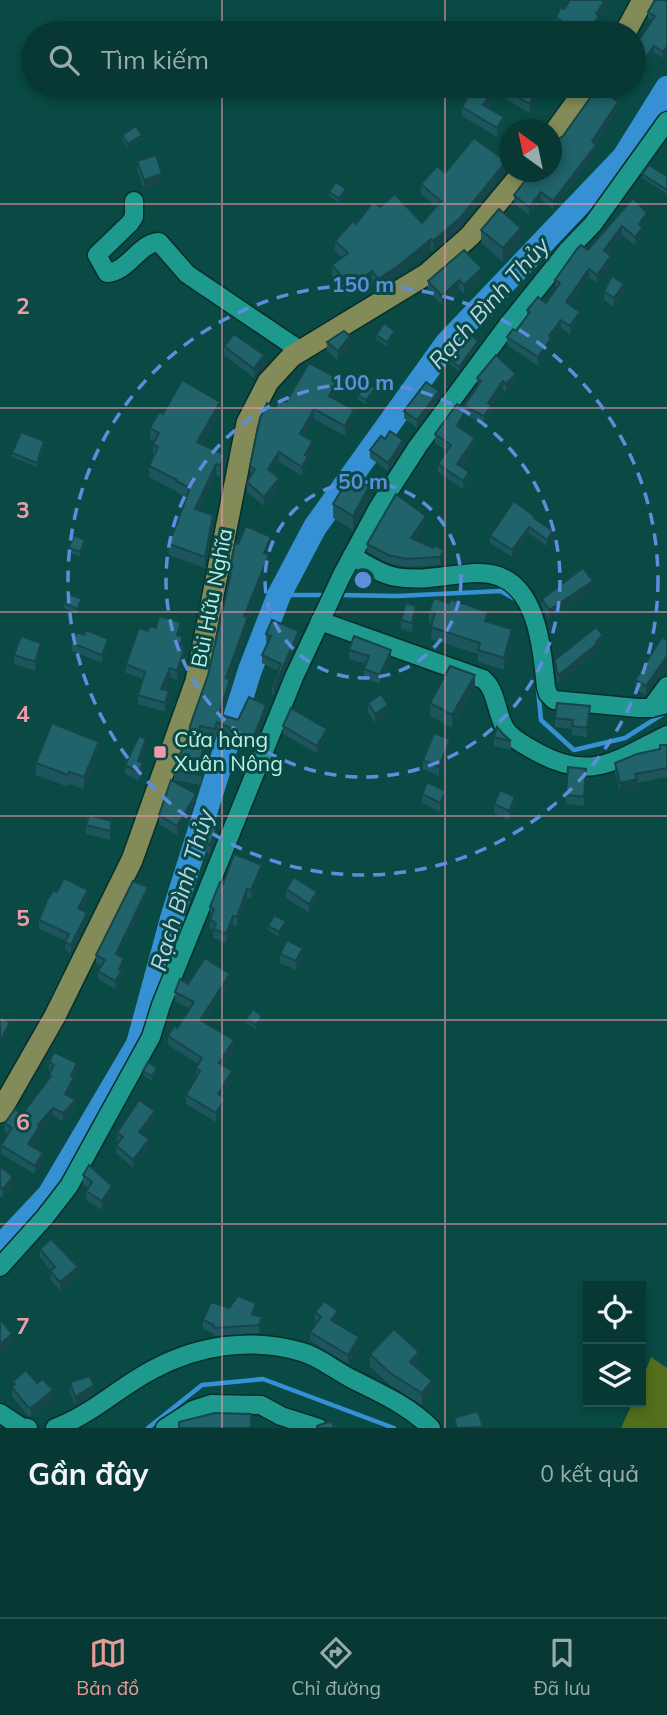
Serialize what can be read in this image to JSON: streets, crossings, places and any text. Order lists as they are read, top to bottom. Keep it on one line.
{"streets":{"main road":["Bùi Hữu Nghĩa"]},"water":["Rạch Bình Thủy"],"places":{"transit":["Cửa hàng Xuân Nông"]},"north":"top left","page":{"search":"Tìm kiếm","heading":["Gần đây","0 kết quả"],"nav":["Bản đồ","Chỉ đường","Đã lưu"]},"grid":{"rows":["2","3","4","5","6","7"]},"rings":["150 m","100 m","50 m"]}
